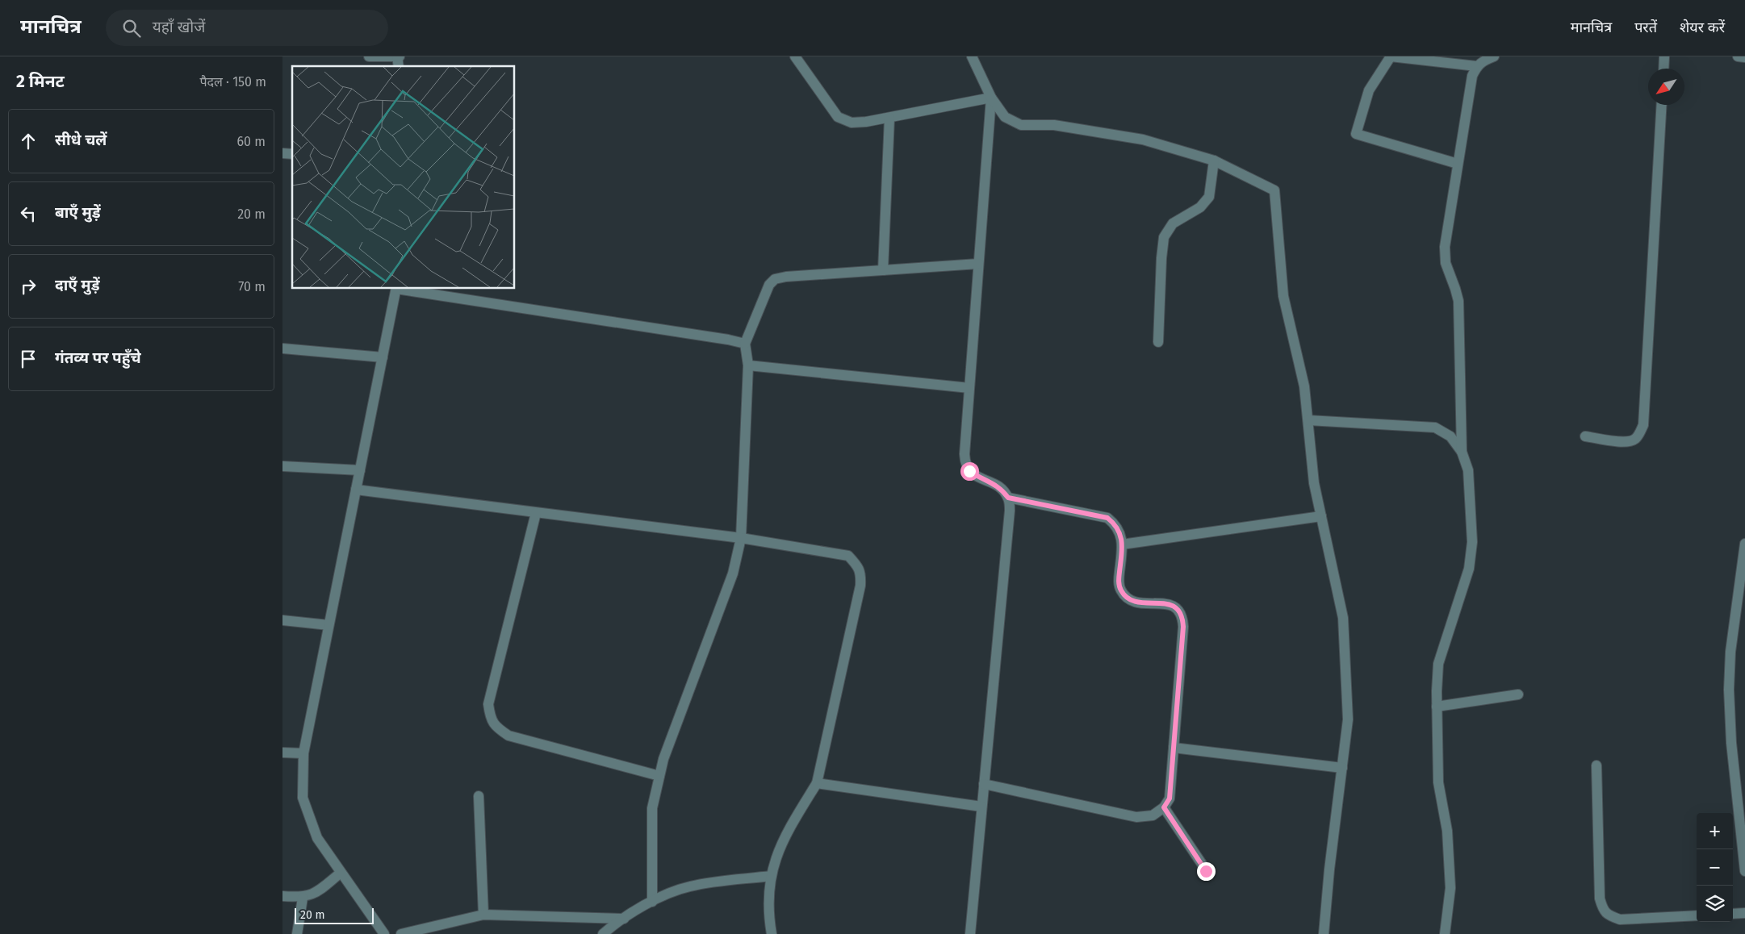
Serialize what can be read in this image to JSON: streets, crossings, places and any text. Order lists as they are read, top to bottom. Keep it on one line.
{"scale_bar":"20 m","north":"bottom left","page":{"header":"मानचित्र","search":"यहाँ खोजें","nav":["मानचित्र","परतें","शेयर करें"],"heading":["2 मिनट","पैदल · 150 m"],"list":[["सीधे चलें","60 m"],["बाएँ मुड़ें","20 m"],["दाएँ मुड़ें","70 m"],"गंतव्य पर पहुँचे"],"map_buttons":["+","−"],"scale":"20 m"}}
